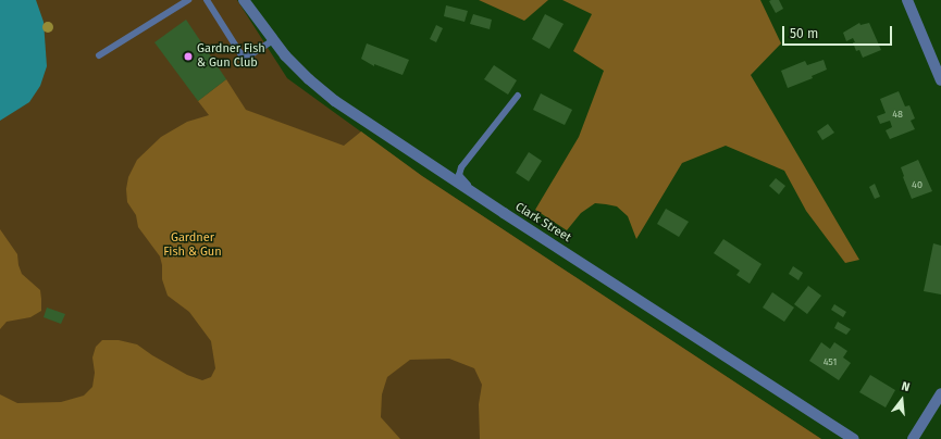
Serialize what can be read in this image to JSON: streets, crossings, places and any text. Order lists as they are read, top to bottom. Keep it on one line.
{"streets":{"street":["Clark Street"]},"parks":["Gardner Fish & Gun"],"places":["Gardner Fish & Gun Club"],"house_numbers":["48","40","451"],"scale_bar":"50 m","north":"top"}
